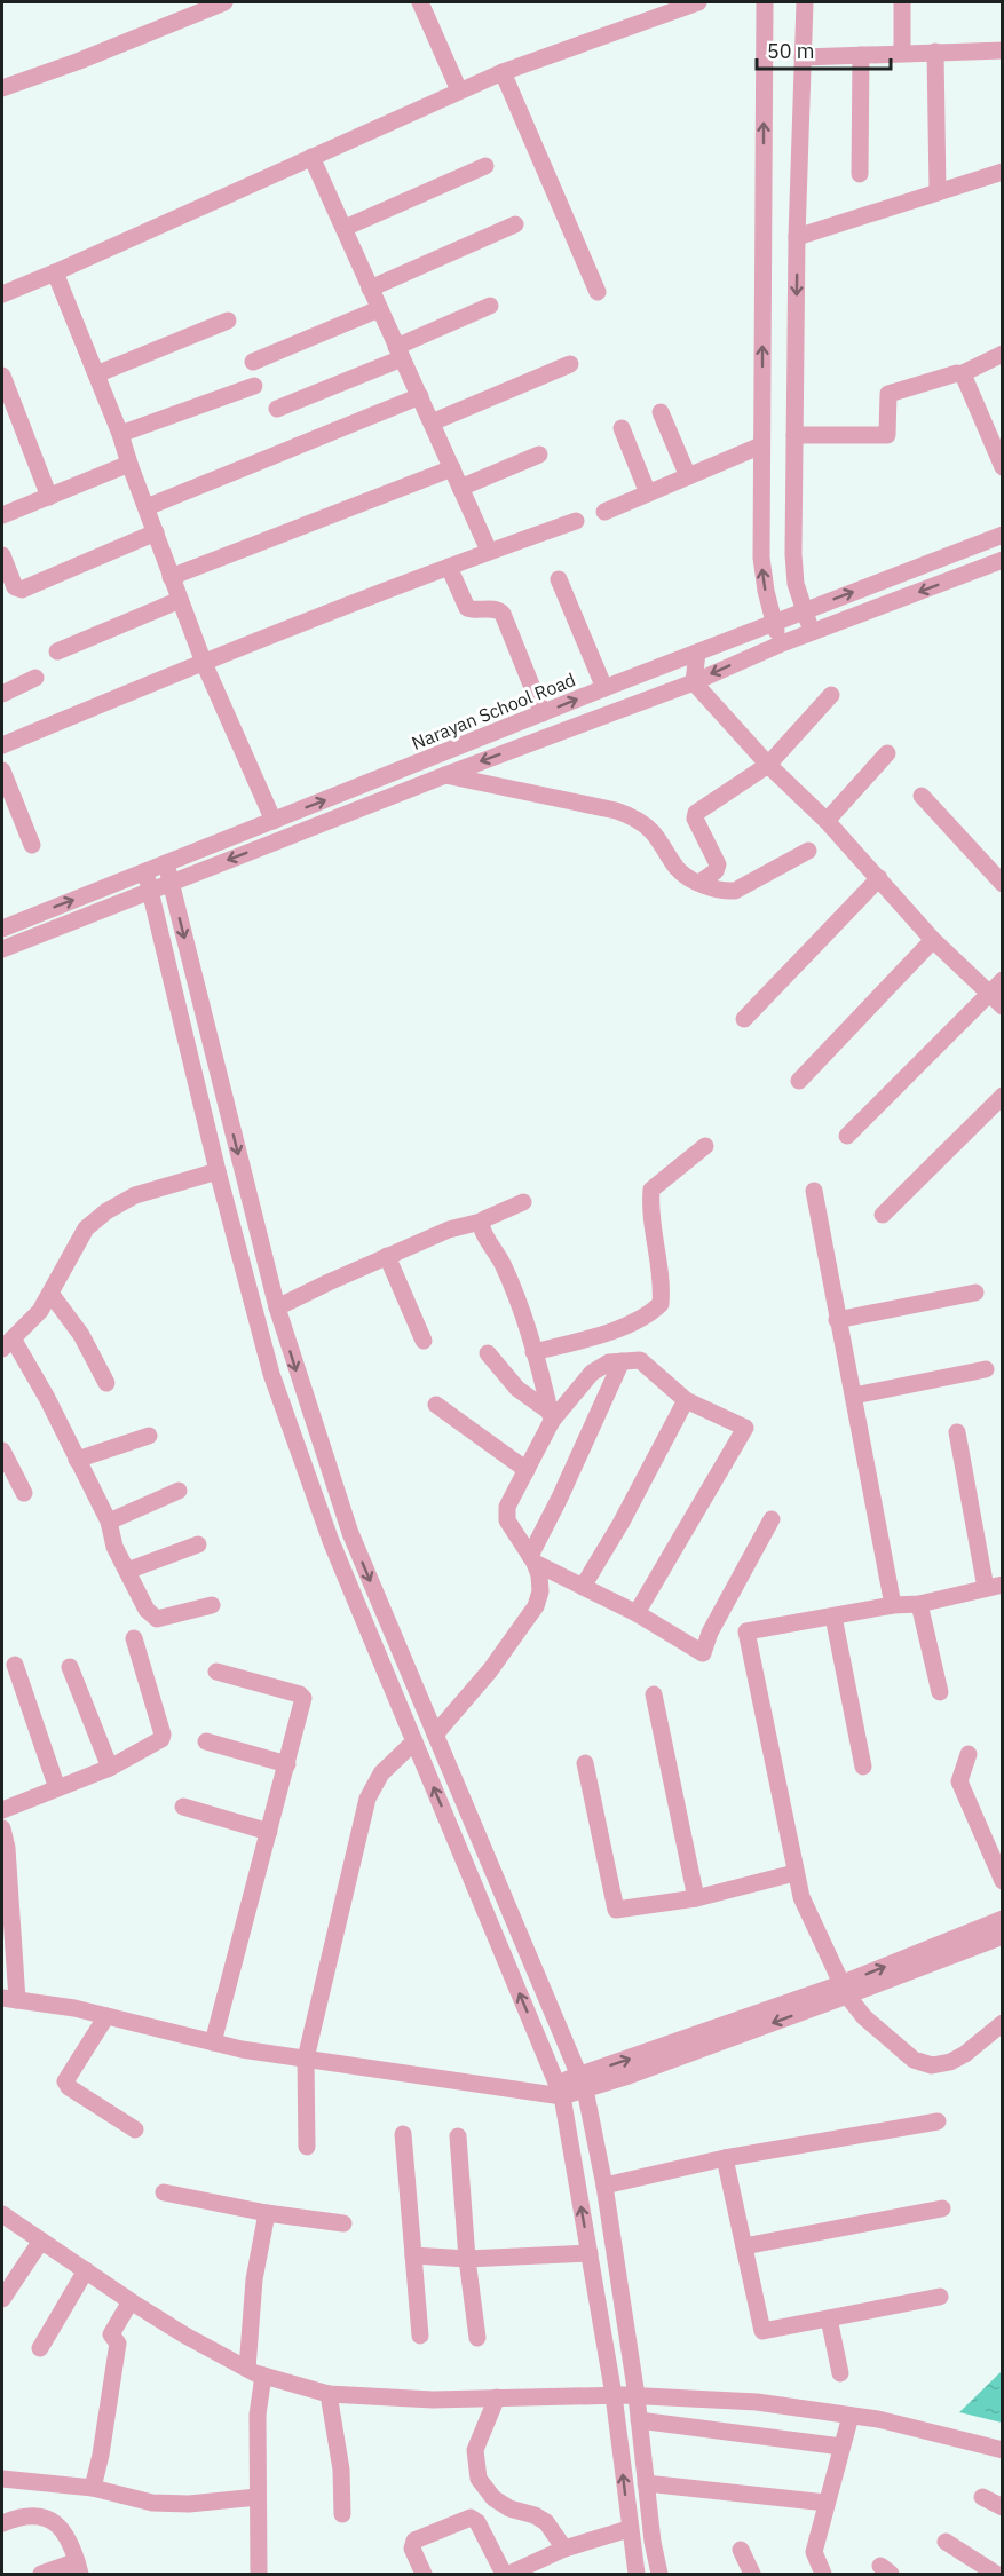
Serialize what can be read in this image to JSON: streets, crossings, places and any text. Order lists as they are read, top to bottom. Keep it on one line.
{"streets":{"street":["Narayan School Road"]},"scale_bar":"50 m"}
